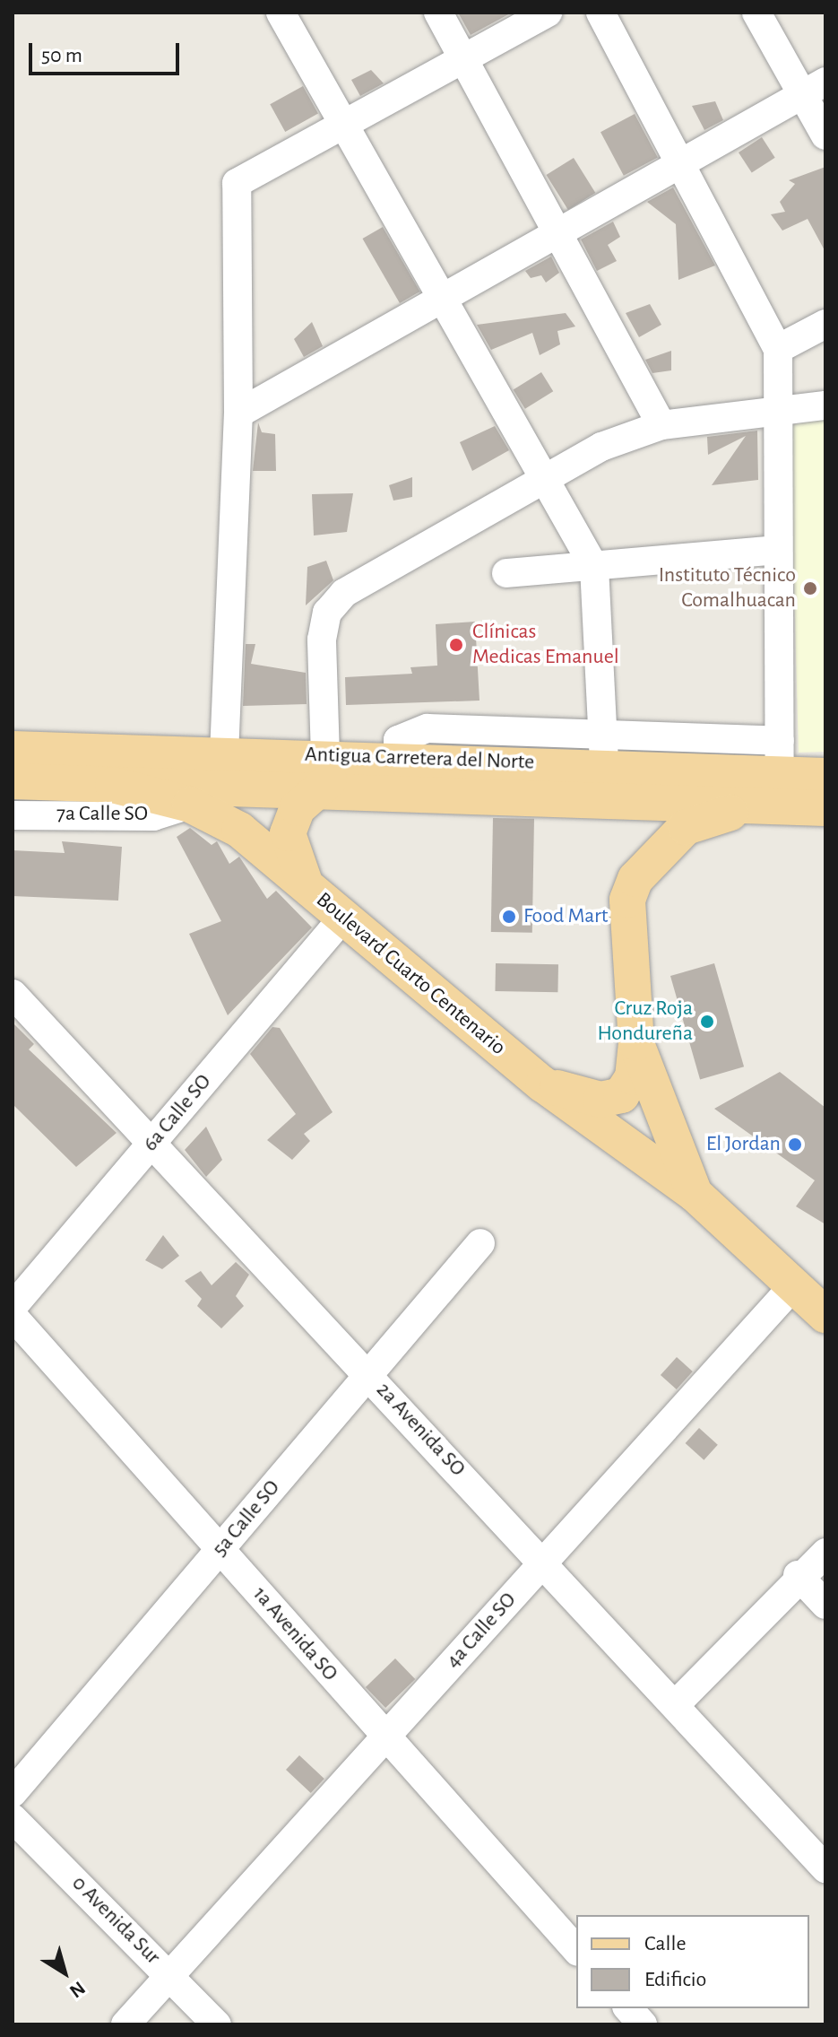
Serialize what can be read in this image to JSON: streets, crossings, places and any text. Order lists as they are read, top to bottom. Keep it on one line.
{"streets":{"main road":["Antigua Carretera del Norte","Boulevard Cuarto Centenario"],"street":["7a Calle SO","6a Calle SO","2a Avenida SO","5a Calle SO","4a Calle SO","1a Avenida SO","0 Avenida Sur"]},"crossings":[["Antigua Carretera del Norte","Boulevard Cuarto Centenario"],["7a Calle SO","Boulevard Cuarto Centenario"],["Boulevard Cuarto Centenario","6a Calle SO"],["Boulevard Cuarto Centenario","4a Calle SO"],["6a Calle SO","2a Avenida SO"],["2a Avenida SO","5a Calle SO"],["2a Avenida SO","4a Calle SO"],["5a Calle SO","1a Avenida SO"],["4a Calle SO","1a Avenida SO"],["4a Calle SO","0 Avenida Sur"]],"places":["Instituto Técnico Comalhuacan","Clínicas Medicas Emanuel","Food Mart","Cruz Roja Hondureña","El Jordan"],"legend":["Calle","Edificio"],"scale_bar":"50 m","north":"bottom right"}
